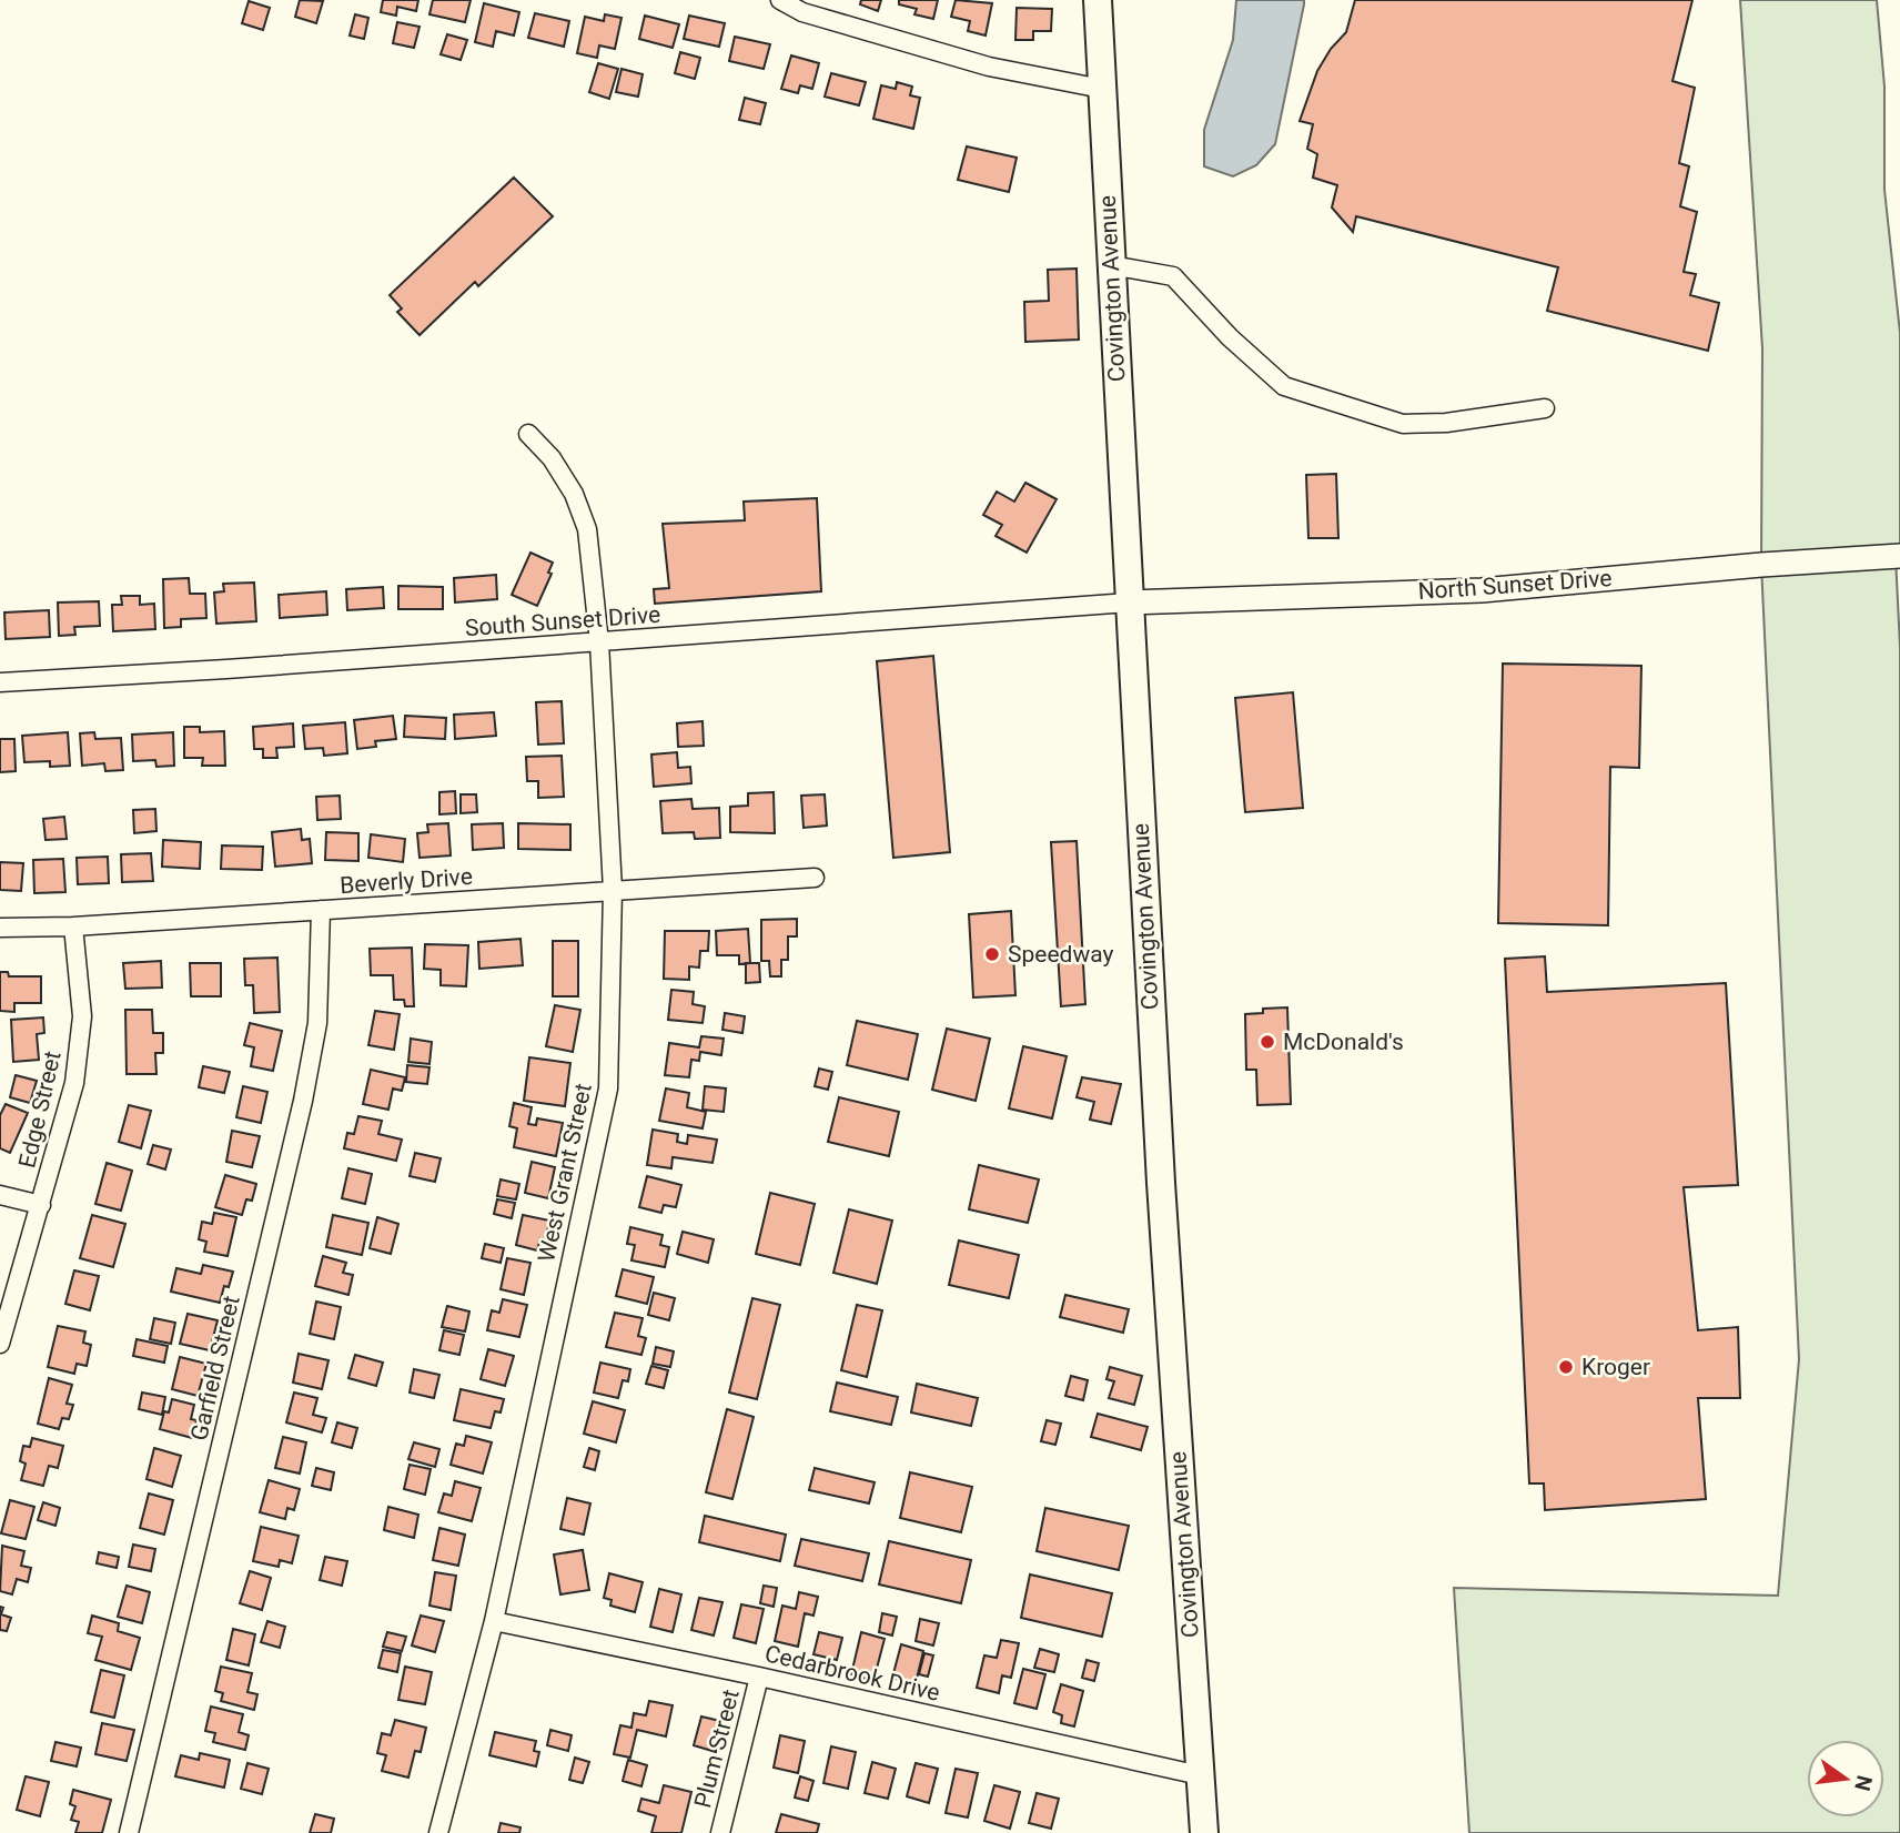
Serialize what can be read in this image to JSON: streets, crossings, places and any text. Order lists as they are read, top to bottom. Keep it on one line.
{"streets":{"main road":["Covington Avenue","North Sunset Drive"],"street":["South Sunset Drive","Beverly Drive","Edge Street","West Grant Street","Garfield Street","Cedarbrook Drive","Plum Street"]},"crossings":[["Covington Avenue","North Sunset Drive"],["Covington Avenue","South Sunset Drive"],["Covington Avenue","Cedarbrook Drive"],["North Sunset Drive","South Sunset Drive"],["South Sunset Drive","West Grant Street"],["Beverly Drive","Edge Street"],["Beverly Drive","West Grant Street"],["Beverly Drive","Garfield Street"],["West Grant Street","Cedarbrook Drive"],["Cedarbrook Drive","Plum Street"]],"places":["Speedway","McDonald's","Kroger"],"north":"right"}
